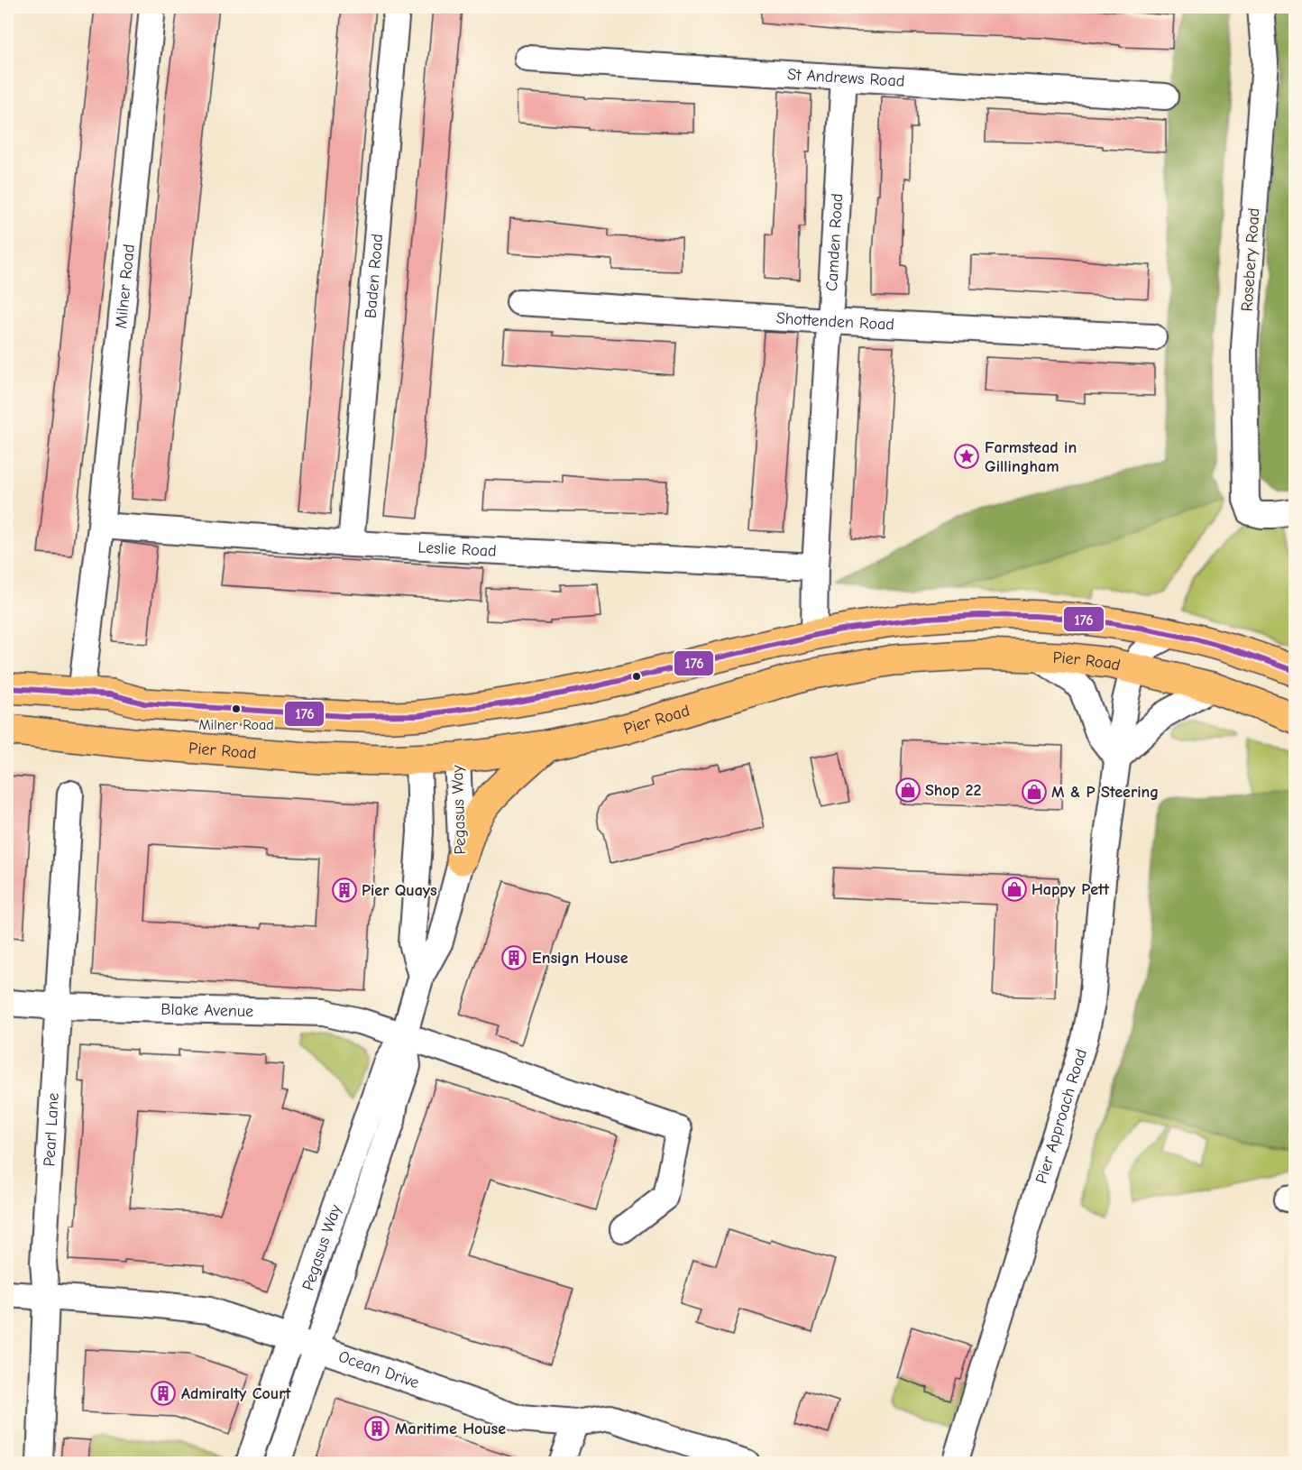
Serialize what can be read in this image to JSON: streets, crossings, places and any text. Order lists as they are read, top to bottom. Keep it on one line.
{"streets":{"main road":["Pier Road","Pegasus Way"],"street":["St Andrews Road","Camden Road","Rosebery Road","Baden Road","Milner Road","Shottenden Road","Leslie Road","Blake Avenue","Pier Approach Road","Pearl Lane","Ocean Drive"]},"crossings":[["St Andrews Road","Camden Road"],["Camden Road","Shottenden Road"],["Camden Road","Leslie Road"],["Baden Road","Leslie Road"],["Milner Road","Leslie Road"],["Pier Road","Pegasus Way"],["Pier Road","Pier Approach Road"],["Pegasus Way","Blake Avenue"],["Pegasus Way","Ocean Drive"],["Blake Avenue","Pearl Lane"],["Pearl Lane","Ocean Drive"]],"places":{"place":["Farmstead in Gillingham"],"other":["Milner Road"],"shop":["Shop 22","M & P Steering","Happy Pett"],"building":["Pier Quays","Ensign House","Admiralty Court","Maritime House"]},"lines":["transit line 176"]}
